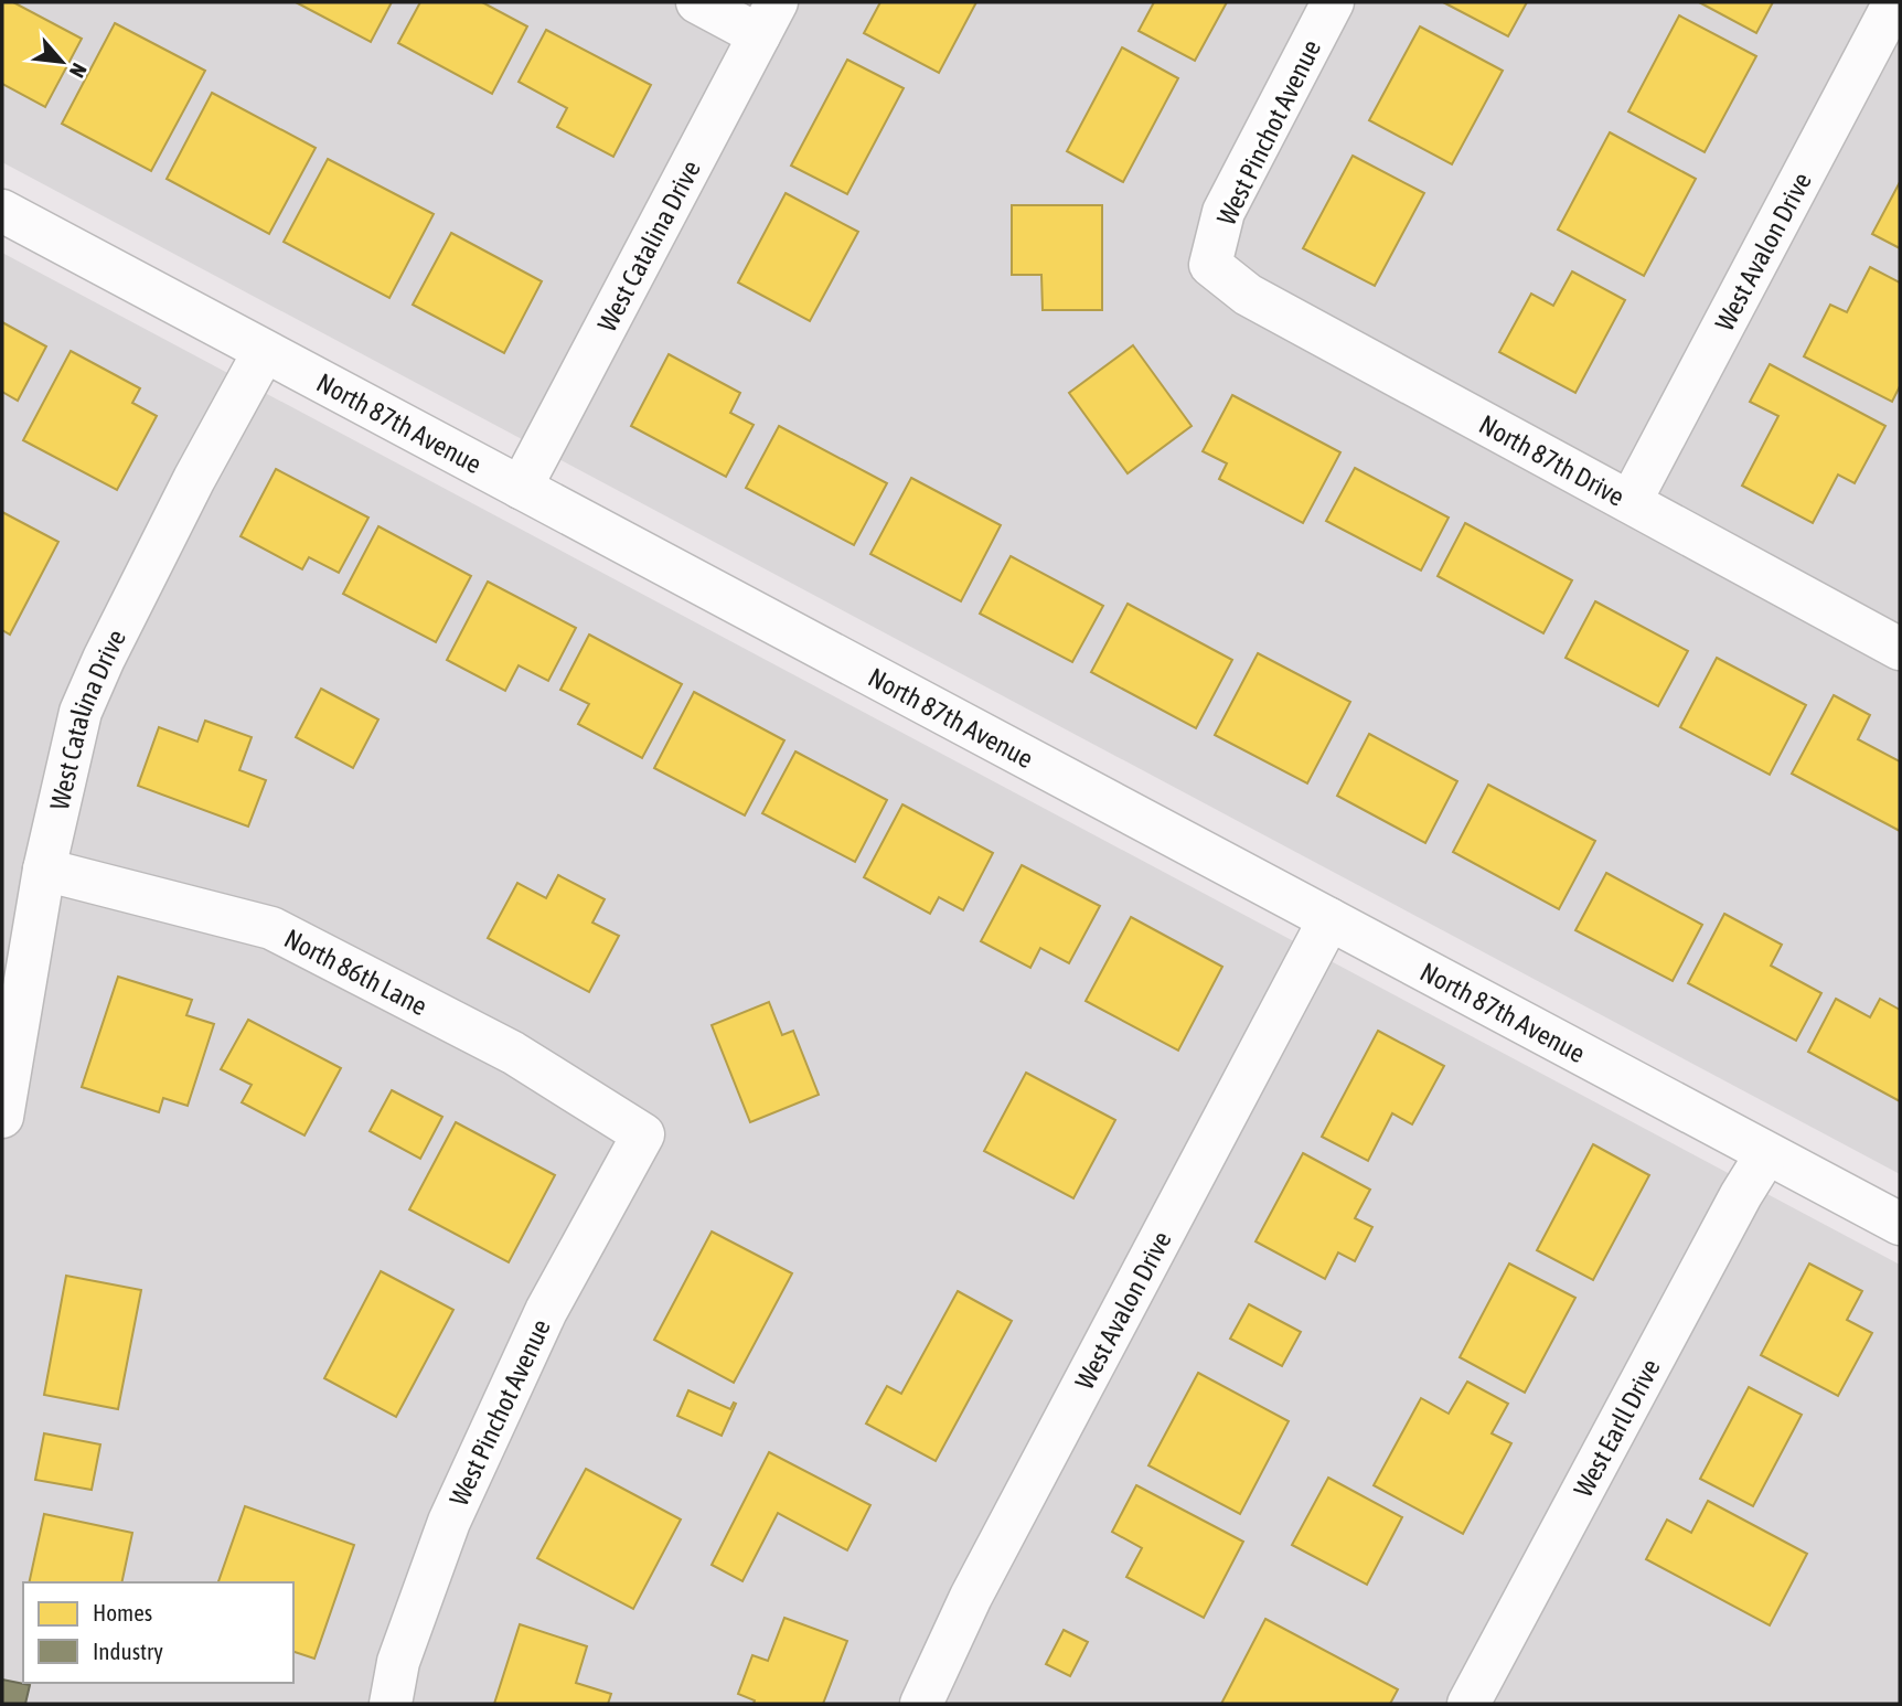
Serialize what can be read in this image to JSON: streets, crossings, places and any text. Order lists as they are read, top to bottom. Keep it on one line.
{"streets":{"street":["West Pinchot Avenue","West Catalina Drive","West Avalon Drive","North 87th Avenue","North 87th Drive","North 86th Lane","West Earll Drive"]},"crossings":[["West Pinchot Avenue","North 87th Drive"],["West Pinchot Avenue","North 86th Lane"],["West Catalina Drive","North 87th Avenue"],["West Catalina Drive","North 86th Lane"],["West Avalon Drive","North 87th Avenue"],["West Avalon Drive","North 87th Drive"],["North 87th Avenue","West Earll Drive"]],"legend":["Homes","Industry"],"north":"bottom right"}
